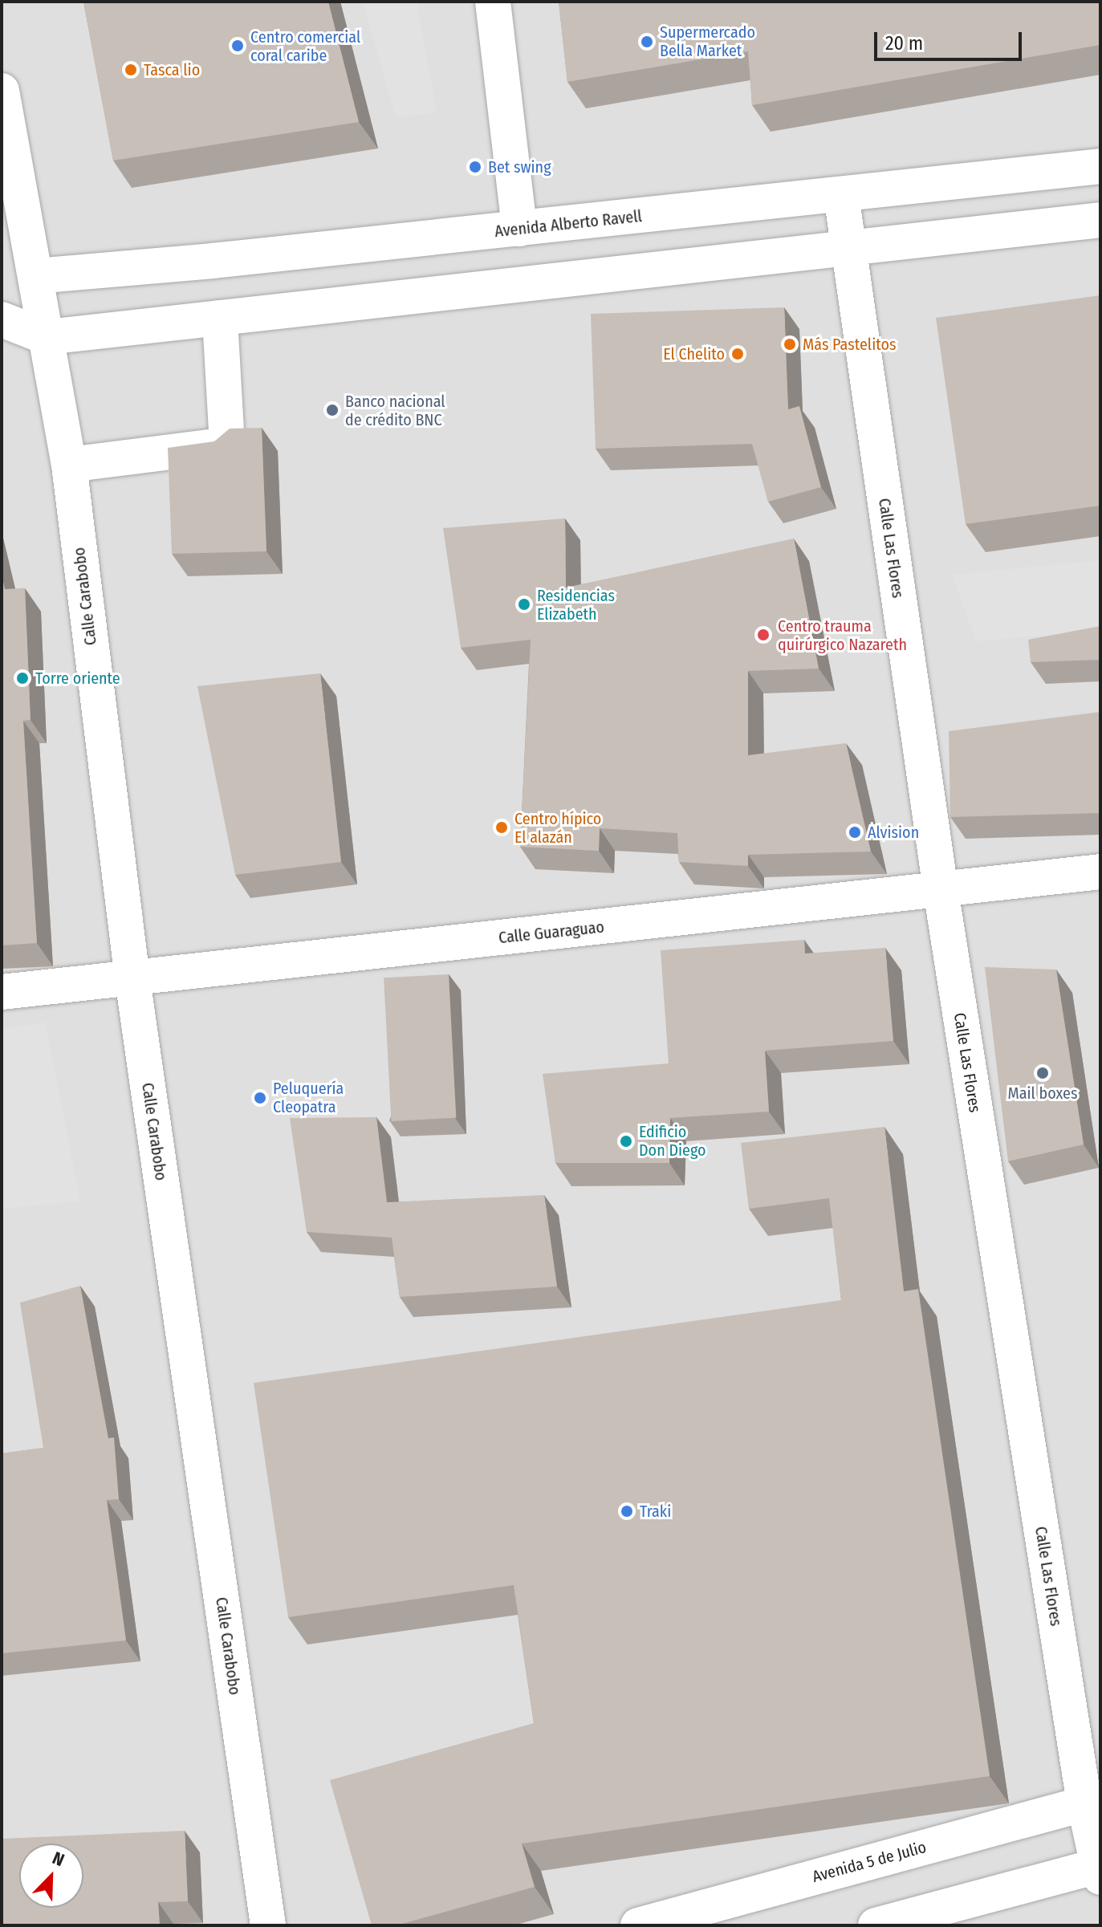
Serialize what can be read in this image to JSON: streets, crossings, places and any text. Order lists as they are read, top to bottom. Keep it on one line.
{"streets":{"street":["Avenida Alberto Ravell","Calle Las Flores","Calle Carabobo","Calle Guaraguao","Avenida 5 de Julio"]},"crossings":[["Avenida Alberto Ravell","Calle Las Flores"],["Avenida Alberto Ravell","Calle Carabobo"],["Calle Las Flores","Calle Guaraguao"],["Calle Las Flores","Avenida 5 de Julio"],["Calle Carabobo","Calle Guaraguao"]],"places":["Supermercado Bella Market","Centro comercial coral caribe","Tasca lio","Bet swing","Más Pastelitos","El Chelito","Banco nacional de crédito BNC","Residencias Elizabeth","Centro trauma quirúrgico Nazareth","Torre oriente","Centro hípico El alazán","Alvision","Mail boxes","Peluquería Cleopatra","Edificio Don Diego","Traki"],"scale_bar":"20 m","north":"top right"}
